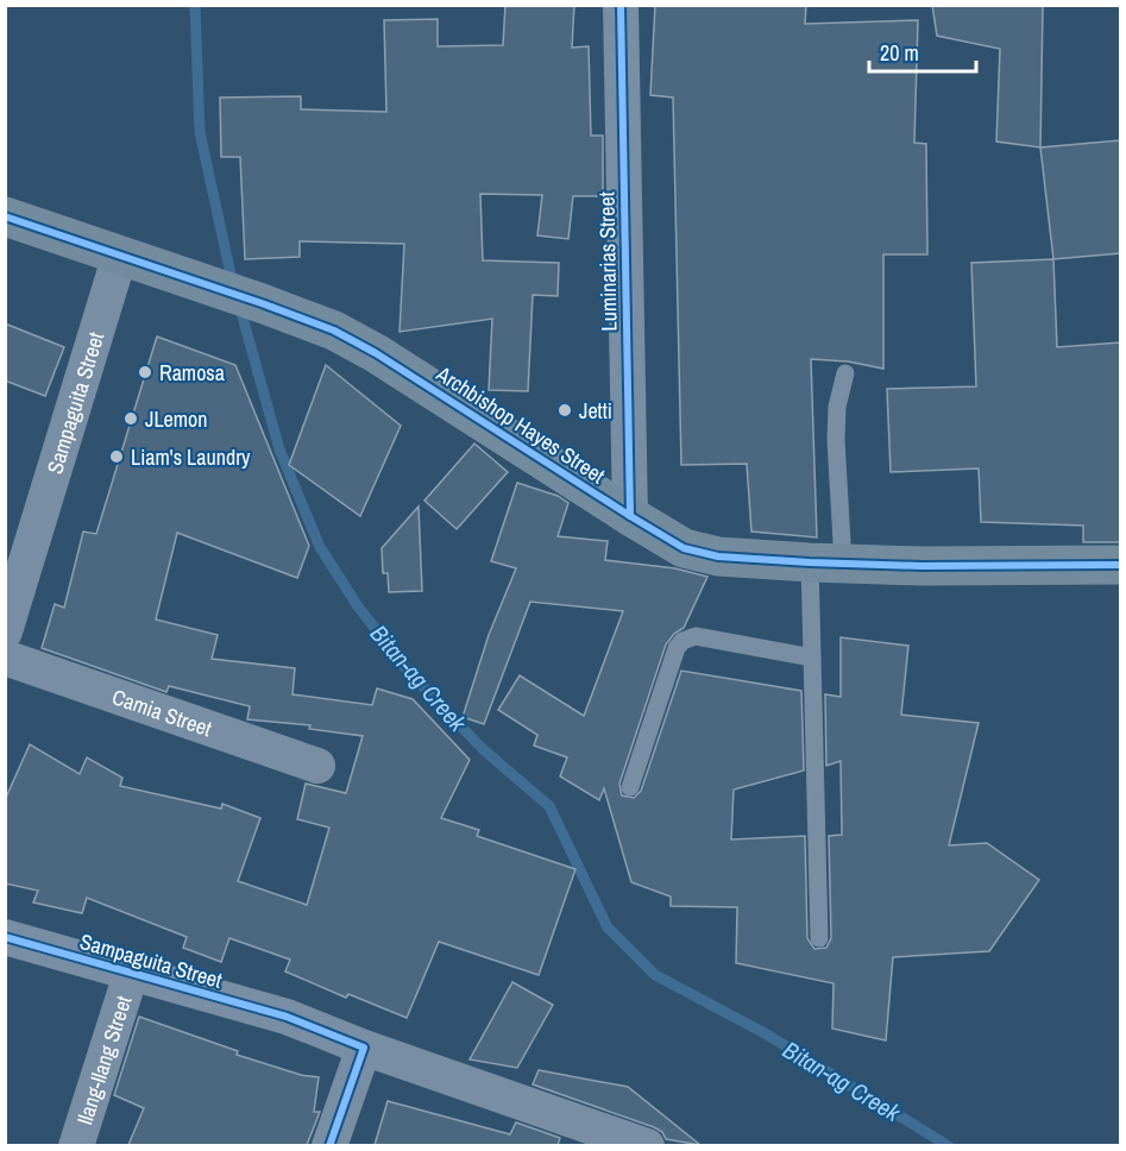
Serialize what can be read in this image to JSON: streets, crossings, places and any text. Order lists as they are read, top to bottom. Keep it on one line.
{"streets":{"street":["Luminarias Street","Sampaguita Street","Archbishop Hayes Street","Camia Street","Ilang-Ilang Street"]},"crossings":[["Luminarias Street","Archbishop Hayes Street"],["Sampaguita Street","Archbishop Hayes Street"],["Sampaguita Street","Ilang-Ilang Street"]],"water":["Bitan-ag Creek"],"places":["Ramosa","Jetti","JLemon","Liam's Laundry"],"scale_bar":"20 m"}
